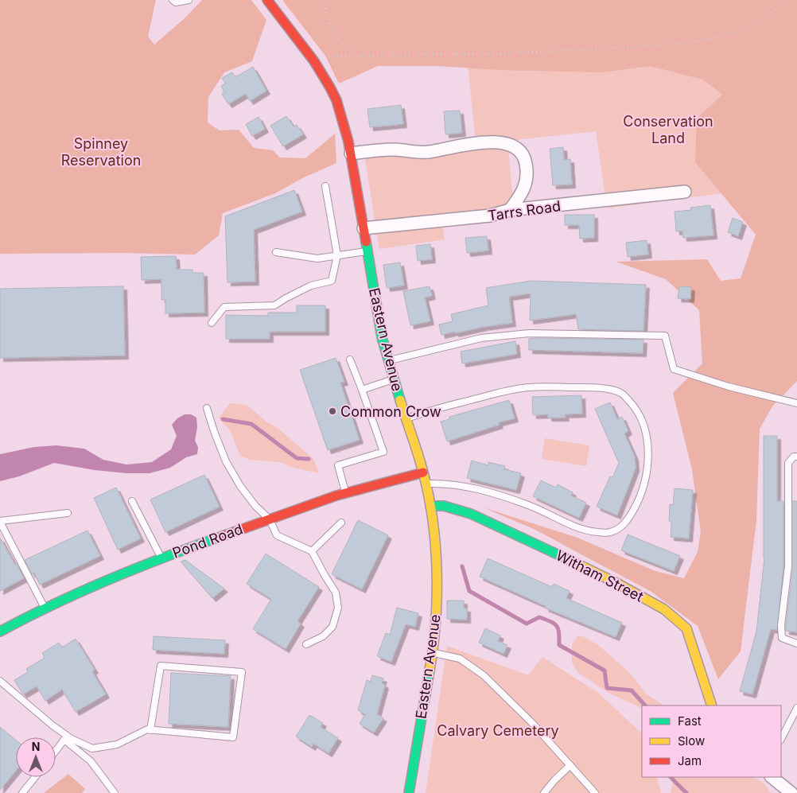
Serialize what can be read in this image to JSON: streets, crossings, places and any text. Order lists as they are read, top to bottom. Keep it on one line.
{"streets":{"main road":["Eastern Avenue","Pond Road","Witham Street"],"street":["Tarrs Road"]},"crossings":[["Tarrs Road","Eastern Avenue"],["Eastern Avenue","Pond Road"],["Eastern Avenue","Witham Street"]],"parks":["Conservation Land","Spinney Reservation","Calvary Cemetery"],"places":["Common Crow"],"legend":["Fast","Slow","Jam"],"north":"top"}
